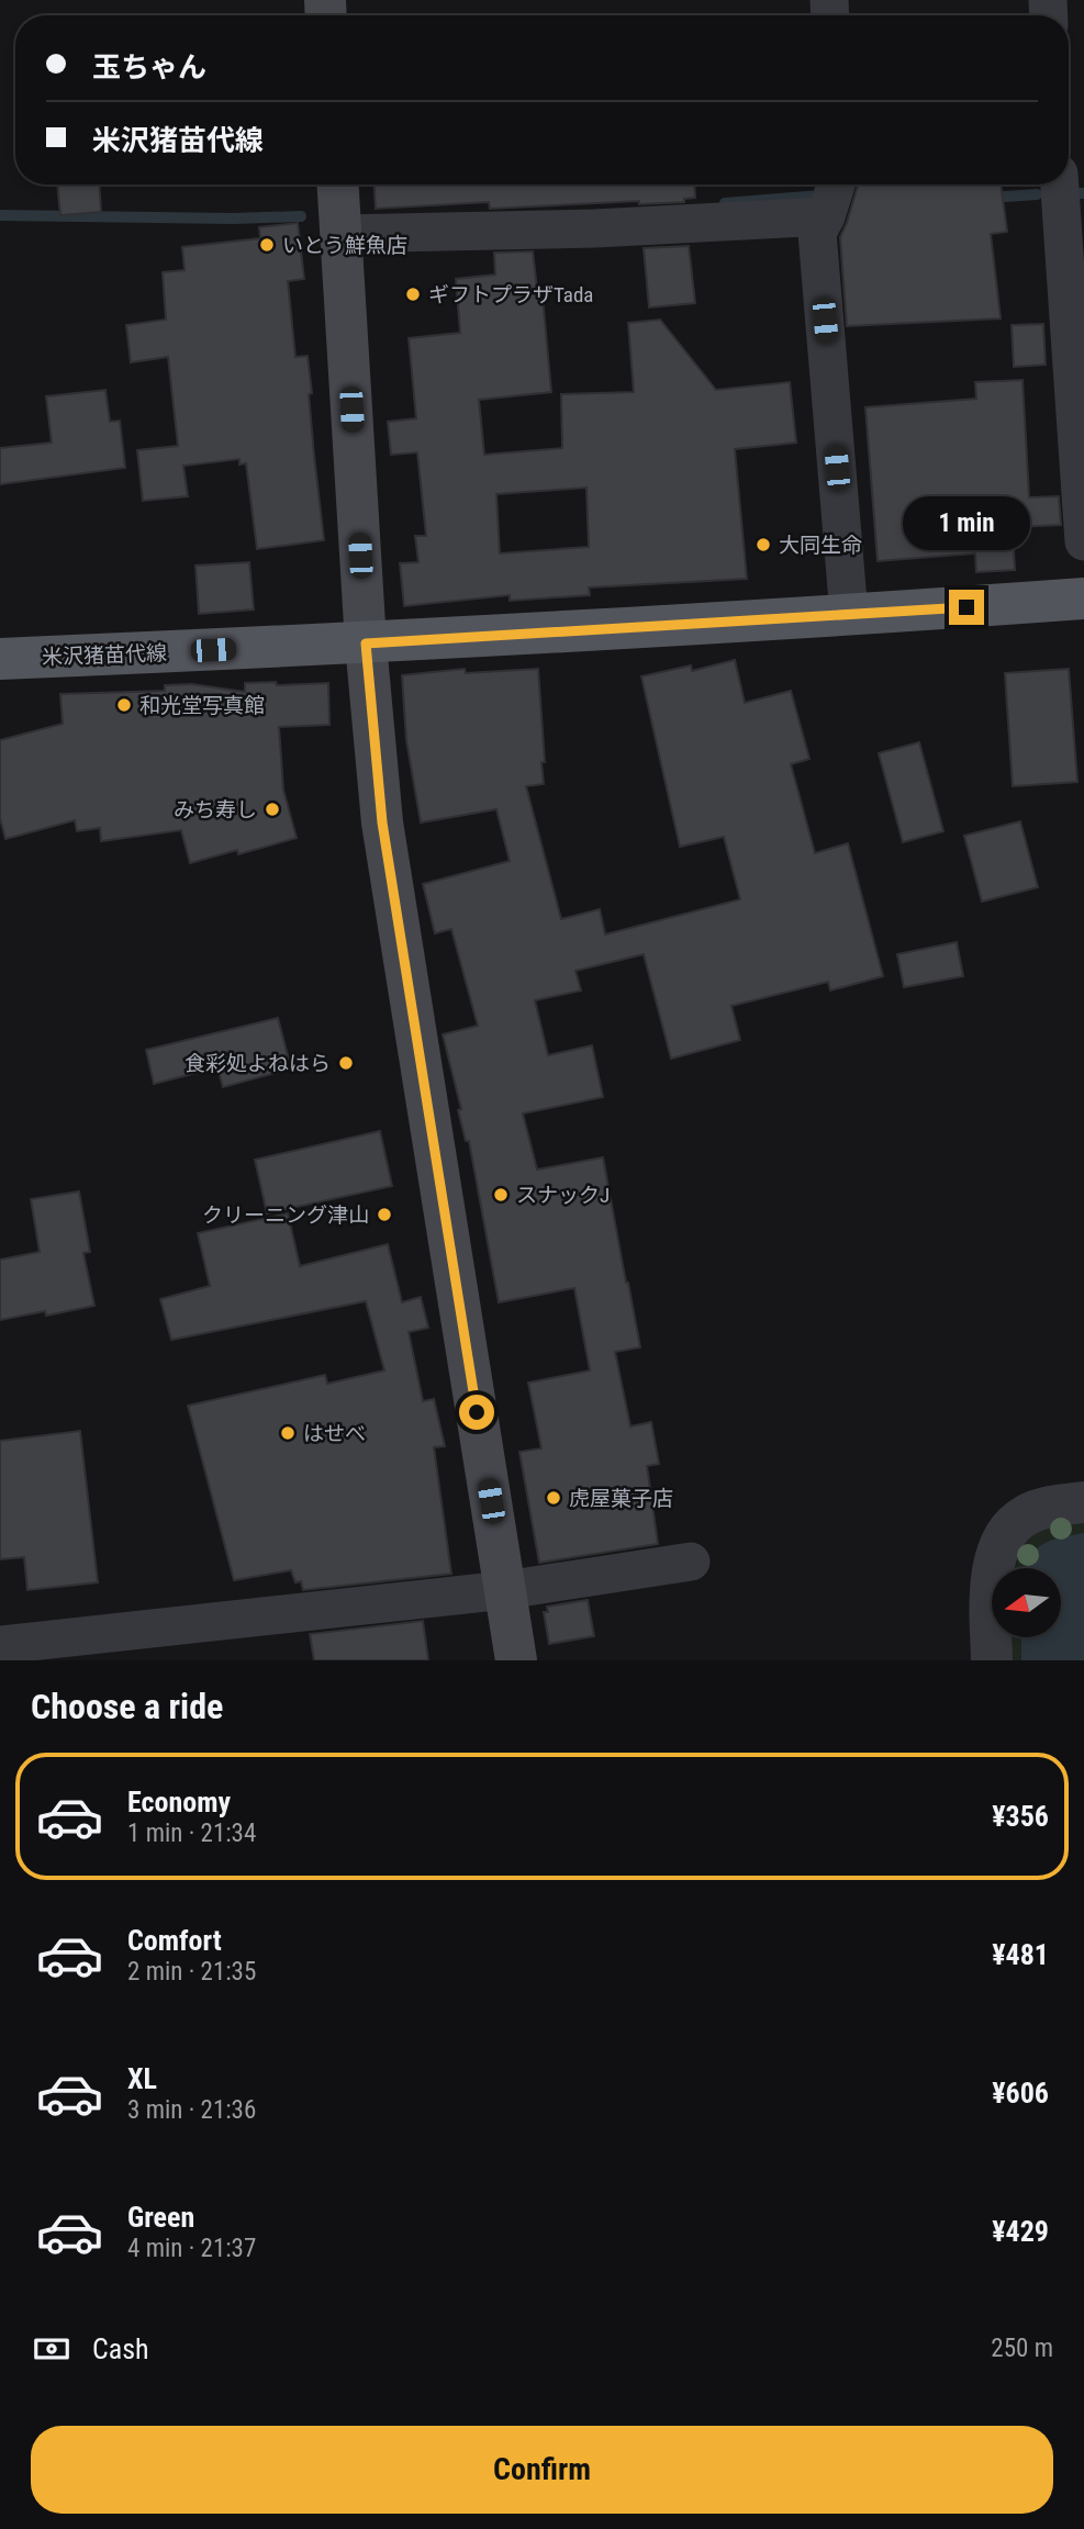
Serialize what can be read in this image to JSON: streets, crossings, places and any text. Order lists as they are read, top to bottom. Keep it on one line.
{"streets":{"main road":["米沢猪苗代線"]},"places":["いとう鮮魚店","ギフトプラザTada","大同生命","和光堂写真館","みち寿し","食彩処よねはら","スナックJ","クリーニング津山","はせべ","虎屋菓子店"],"north":"left","page":{"banner":["玉ちゃん","米沢猪苗代線"],"bubble":"1 min","heading":"Choose a ride","list":[{"name":"Economy","note":"1 min · 21:34","value":"¥356"},{"name":"Comfort","note":"2 min · 21:35","value":"¥481"},{"name":"XL","note":"3 min · 21:36","value":"¥606"},{"name":"Green","note":"4 min · 21:37","value":"¥429"}],"pay":["Cash","250 m"],"buttons":"Confirm"}}
